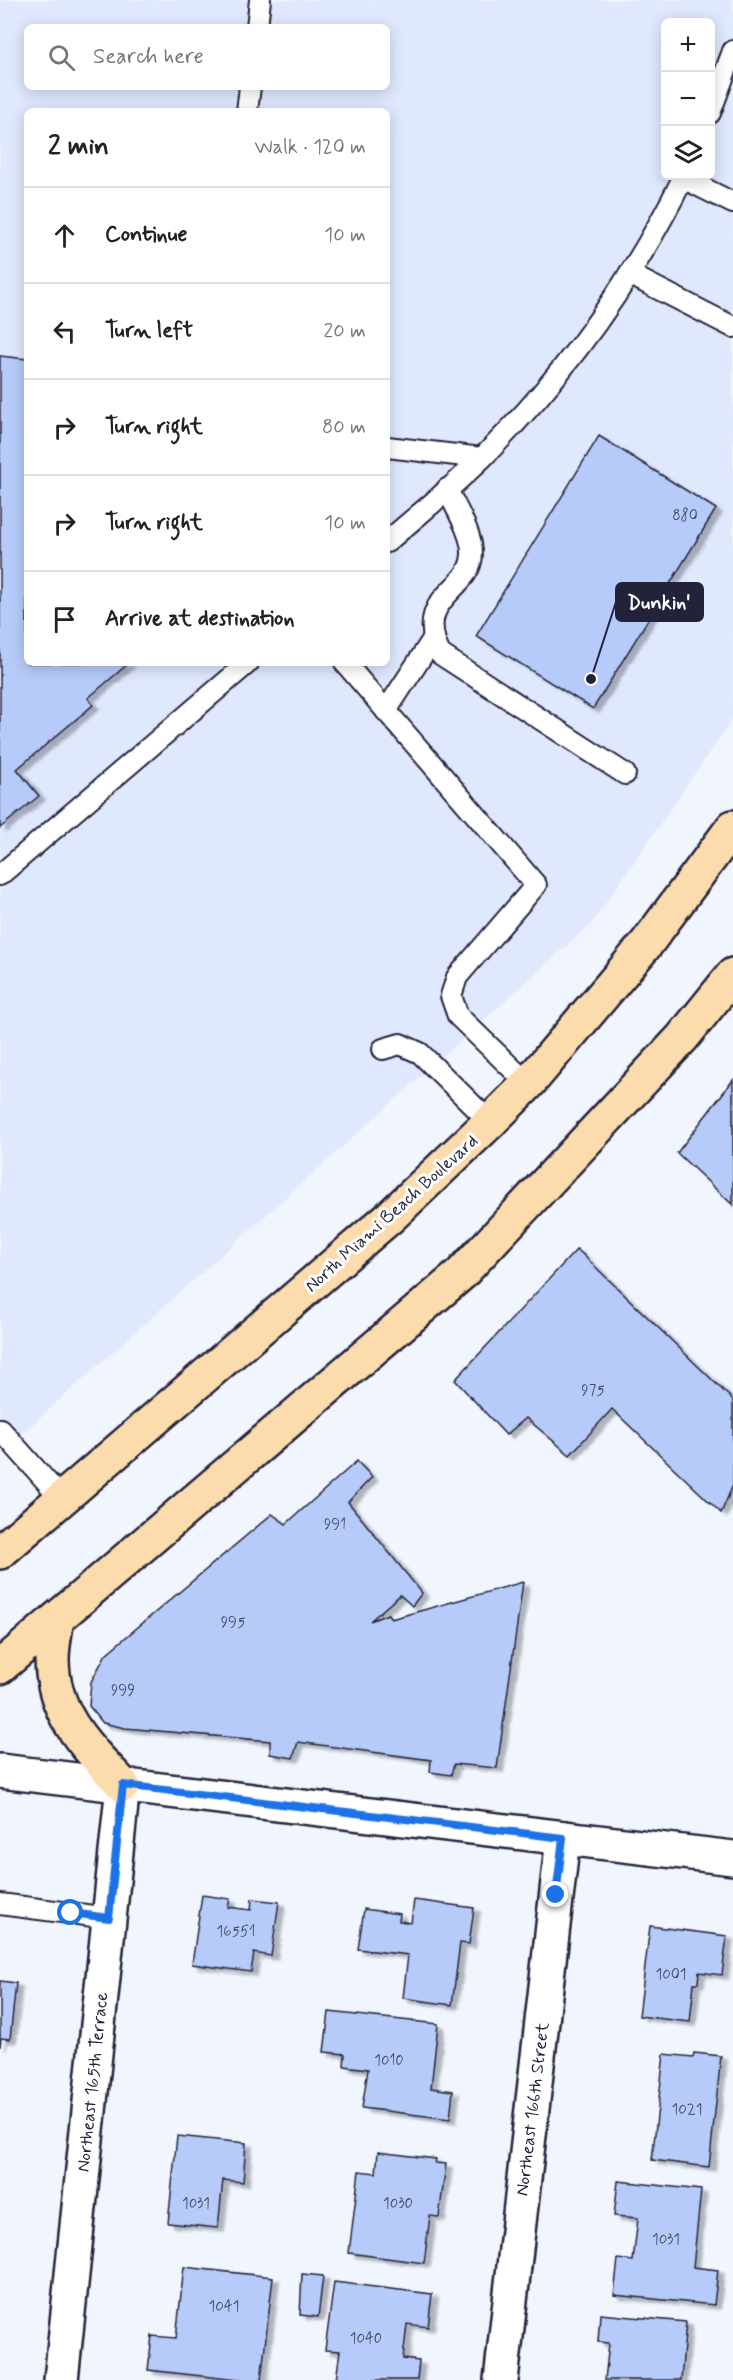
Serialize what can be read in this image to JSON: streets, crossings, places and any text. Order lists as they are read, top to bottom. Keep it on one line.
{"streets":{"main road":["North Miami Beach Boulevard"],"street":["Northeast 165th Terrace","Northeast 166th Street"]},"places":["Dunkin'"],"house_numbers":["880","975","991","995","999","16551","1001","1010","1021","1031","1030","1031","1041","1040"],"page":{"map_buttons":["+","−"],"search":"Search here","heading":["2 min","Walk · 120 m"],"list":[["Continue","10 m"],["Turn left","20 m"],["Turn right","80 m"],["Turn right","10 m"],"Arrive at destination"]}}
